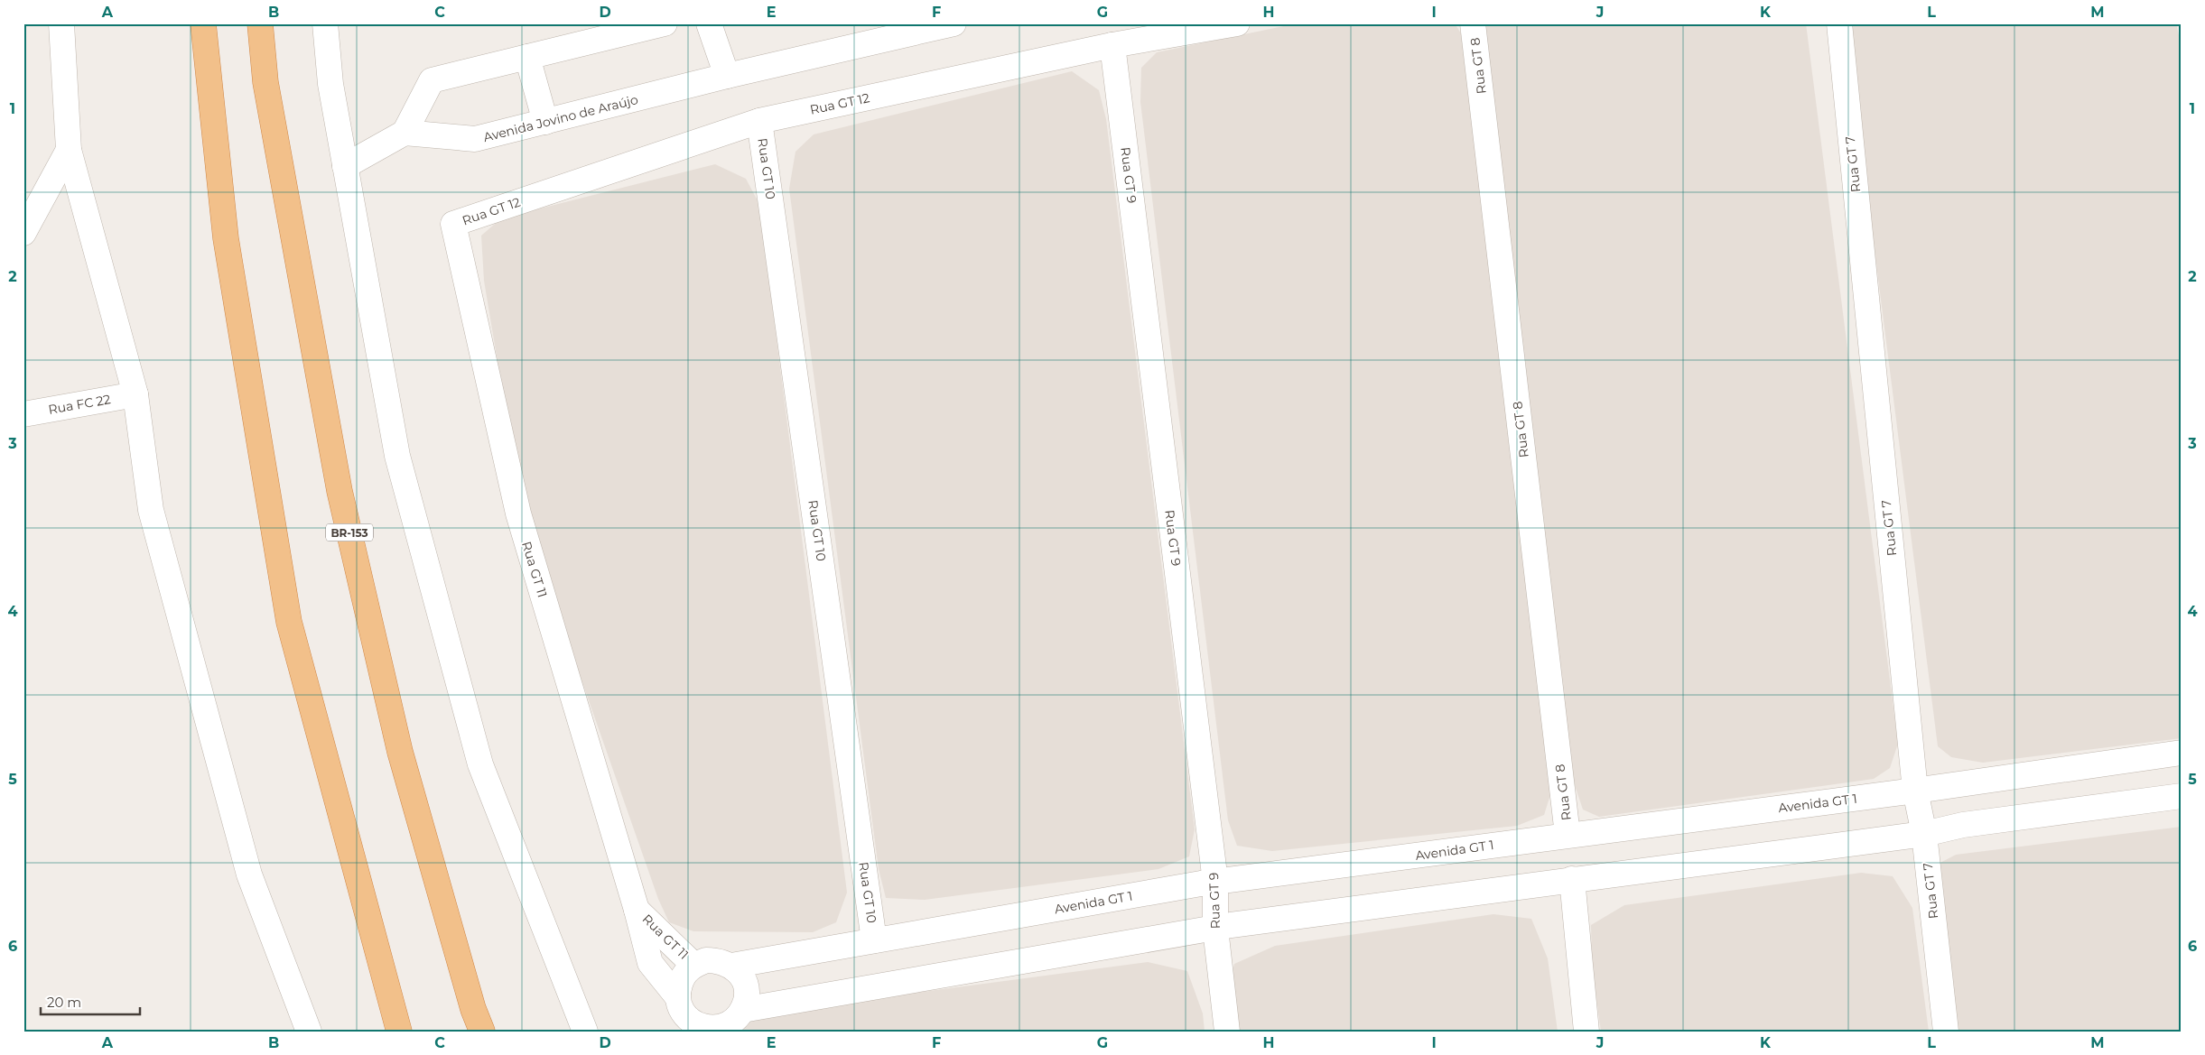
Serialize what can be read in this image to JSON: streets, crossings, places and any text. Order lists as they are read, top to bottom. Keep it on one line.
{"streets":{"highway":["BR-153"],"street":["Rua GT 8","Rua GT 12","Avenida Jovino de Araújo","Rua GT 7","Rua GT 10","Rua GT 9","Rua FC 22","Rua GT 11","Avenida GT 1"]},"crossings":[["Rua GT 8","Avenida GT 1"],["Rua GT 12","Rua GT 10"],["Rua GT 12","Rua GT 9"],["Rua GT 12","Rua GT 11"],["Rua GT 7","Avenida GT 1"],["Rua GT 10","Avenida GT 1"],["Rua GT 9","Avenida GT 1"],["Rua GT 11","Avenida GT 1"]],"scale_bar":"20 m","grid":{"columns":["A","B","C","D","E","F","G","H","I","J","K","L","M"],"rows":["1","2","3","4","5","6"]}}
